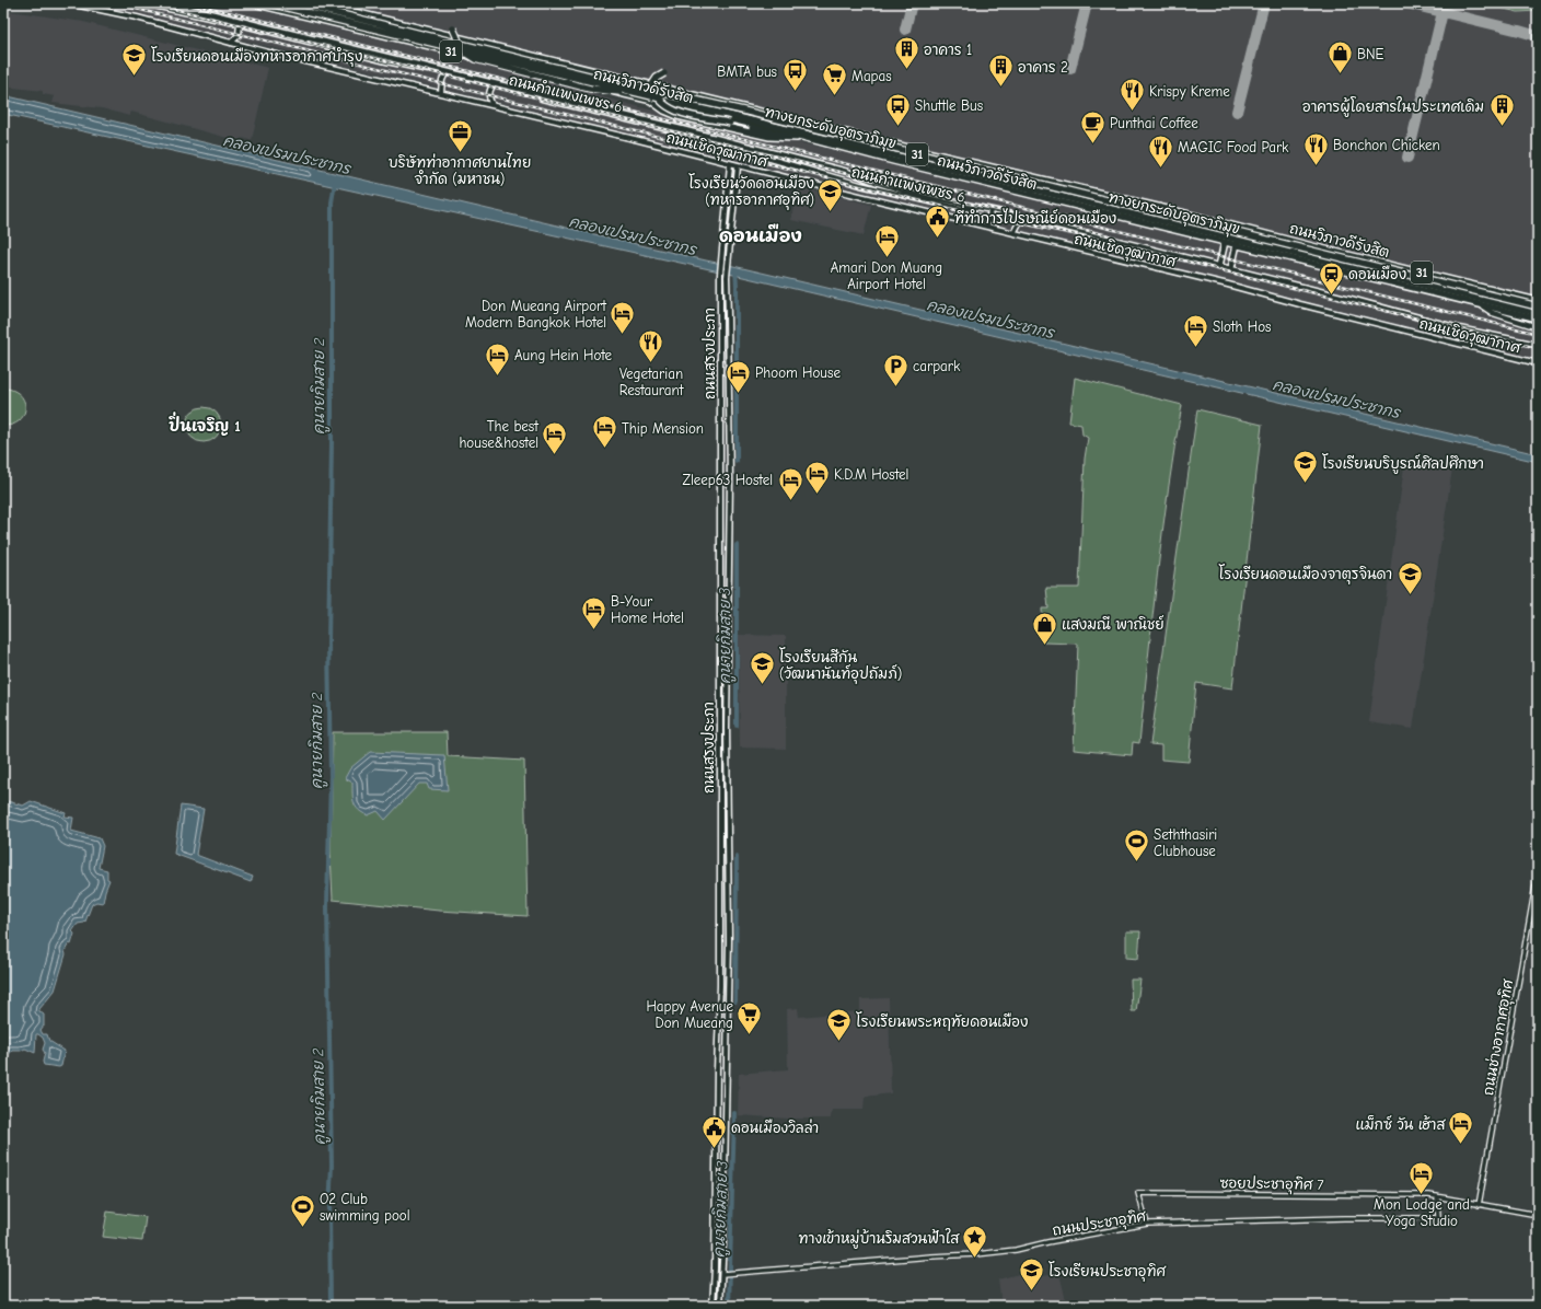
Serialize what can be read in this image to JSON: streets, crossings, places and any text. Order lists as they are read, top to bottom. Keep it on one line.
{"streets":{"highway":["31","ถนนวิภาวดีรังสิต","ทางยกระดับอุตราภิมุข"],"main road":["ถนนกำแพงเพชร 6","ถนนเชิดวุฒากาศ","ถนนสรงประภา"],"street":["ถนนช่างอากาศอุทิศ","ซอยประชาอุทิศ 7","ถนนประชาอุทิศ"]},"crossings":[["ถนนเชิดวุฒากาศ","ถนนสรงประภา"],["ถนนสรงประภา","ถนนประชาอุทิศ"],["ซอยประชาอุทิศ 7","ถนนประชาอุทิศ"]],"districts":["ดอนเมือง","ปิ่นเจริญ 1"],"water":["คลองเปรมประชากร","คูนายกิมสาย 2","คูนายกิมสาย 3"],"places":{"building":["อาคาร 1","อาคาร 2","อาคารผู้โดยสารในประเทศเดิม"],"shop":["BNE","แสงมณี พาณิชย์"],"school or university":["โรงเรียนดอนเมืองทหารอากาศบำรุง","โรงเรียนวัดดอนเมือง (ทหารอากาศอุทิศ)","โรงเรียนบริบูรณ์ศิลปศึกษา","โรงเรียนดอนเมืองจาตุรจินดา","โรงเรียนสีกัน (วัฒนานันท์อุปถัมภ์)","โรงเรียนพระหฤทัยดอนเมือง","โรงเรียนประชาอุทิศ"],"bus stop":["BMTA bus","Shuttle Bus"],"supermarket":["Mapas","Happy Avenue Don Mueang"],"restaurant":["Krispy Kreme","Bonchon Chicken","MAGIC Food Park","Vegetarian Restaurant"],"cafe":["Punthai Coffee"],"office":["บริษัทท่าอากาศยานไทย จำกัด (มหาชน)"],"public building":["ที่ทำการไปรษณีย์ดอนเมือง","ดอนเมืองวิลล่า"],"hotel":["Amari Don Muang Airport Hotel","Don Mueang Airport Modern Bangkok Hotel","Sloth Hos","Aung Hein Hote","Phoom House","Thip Mension","The best house&hostel","K.D.M Hostel","Zleep63 Hostel","B-Your Home Hotel","แม็กซ์ วัน เฮ้าส","Mon Lodge and Yoga Studio"],"station":["ดอนเมือง"],"parking":["carpark"],"sports":["Seththasiri Clubhouse","O2 Club swimming pool"],"place":["ทางเข้าหมู่บ้านริมสวนฟ้าใส"]}}
